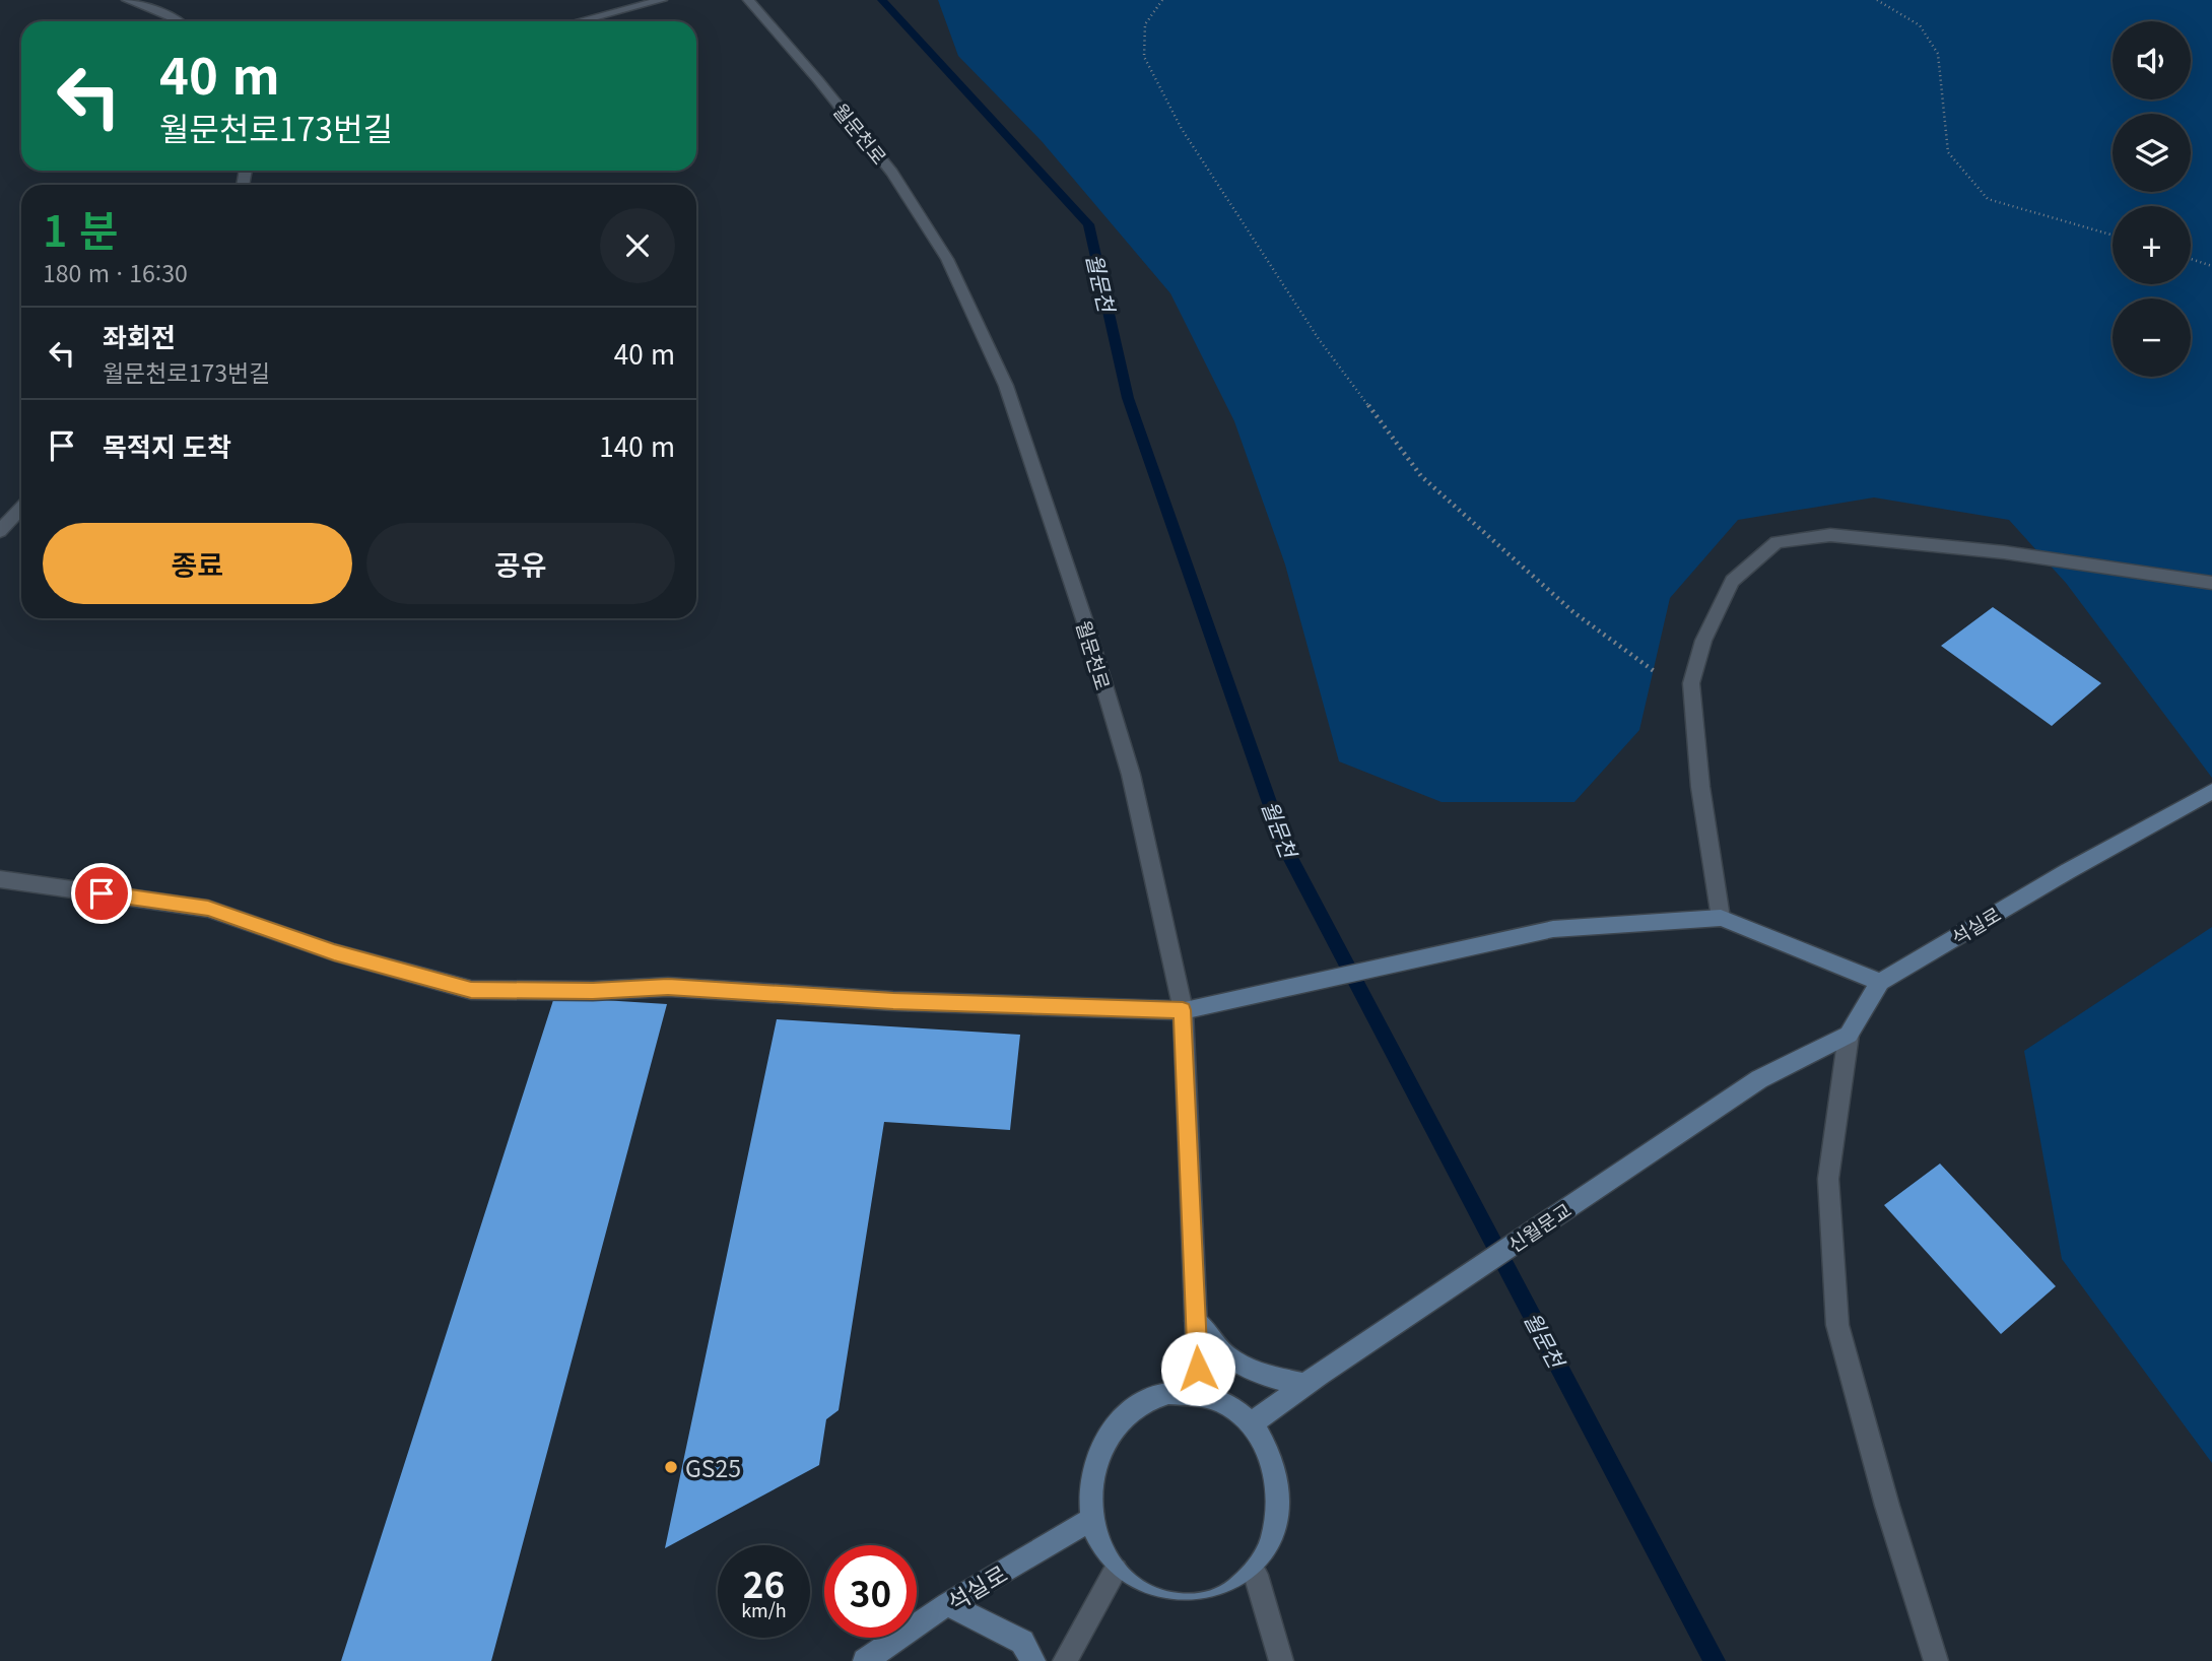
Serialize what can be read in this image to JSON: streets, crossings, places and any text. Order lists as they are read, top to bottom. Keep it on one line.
{"streets":{"street":["월문천로","석실로","신월문교"]},"crossings":[["월문천로","석실로"],["석실로","신월문교"]],"water":["월문천"],"places":["GS25"],"page":{"map_buttons":["+","−"],"turn":["40 m","월문천로173번길"],"heading":["1 분","180 m · 16:30"],"list":[{"name":"좌회전","note":"월문천로173번길","value":"40 m"},{"name":"목적지 도착","value":"140 m"}],"buttons":["종료","공유"],"speed":"26 km/h","limit":"30"}}
